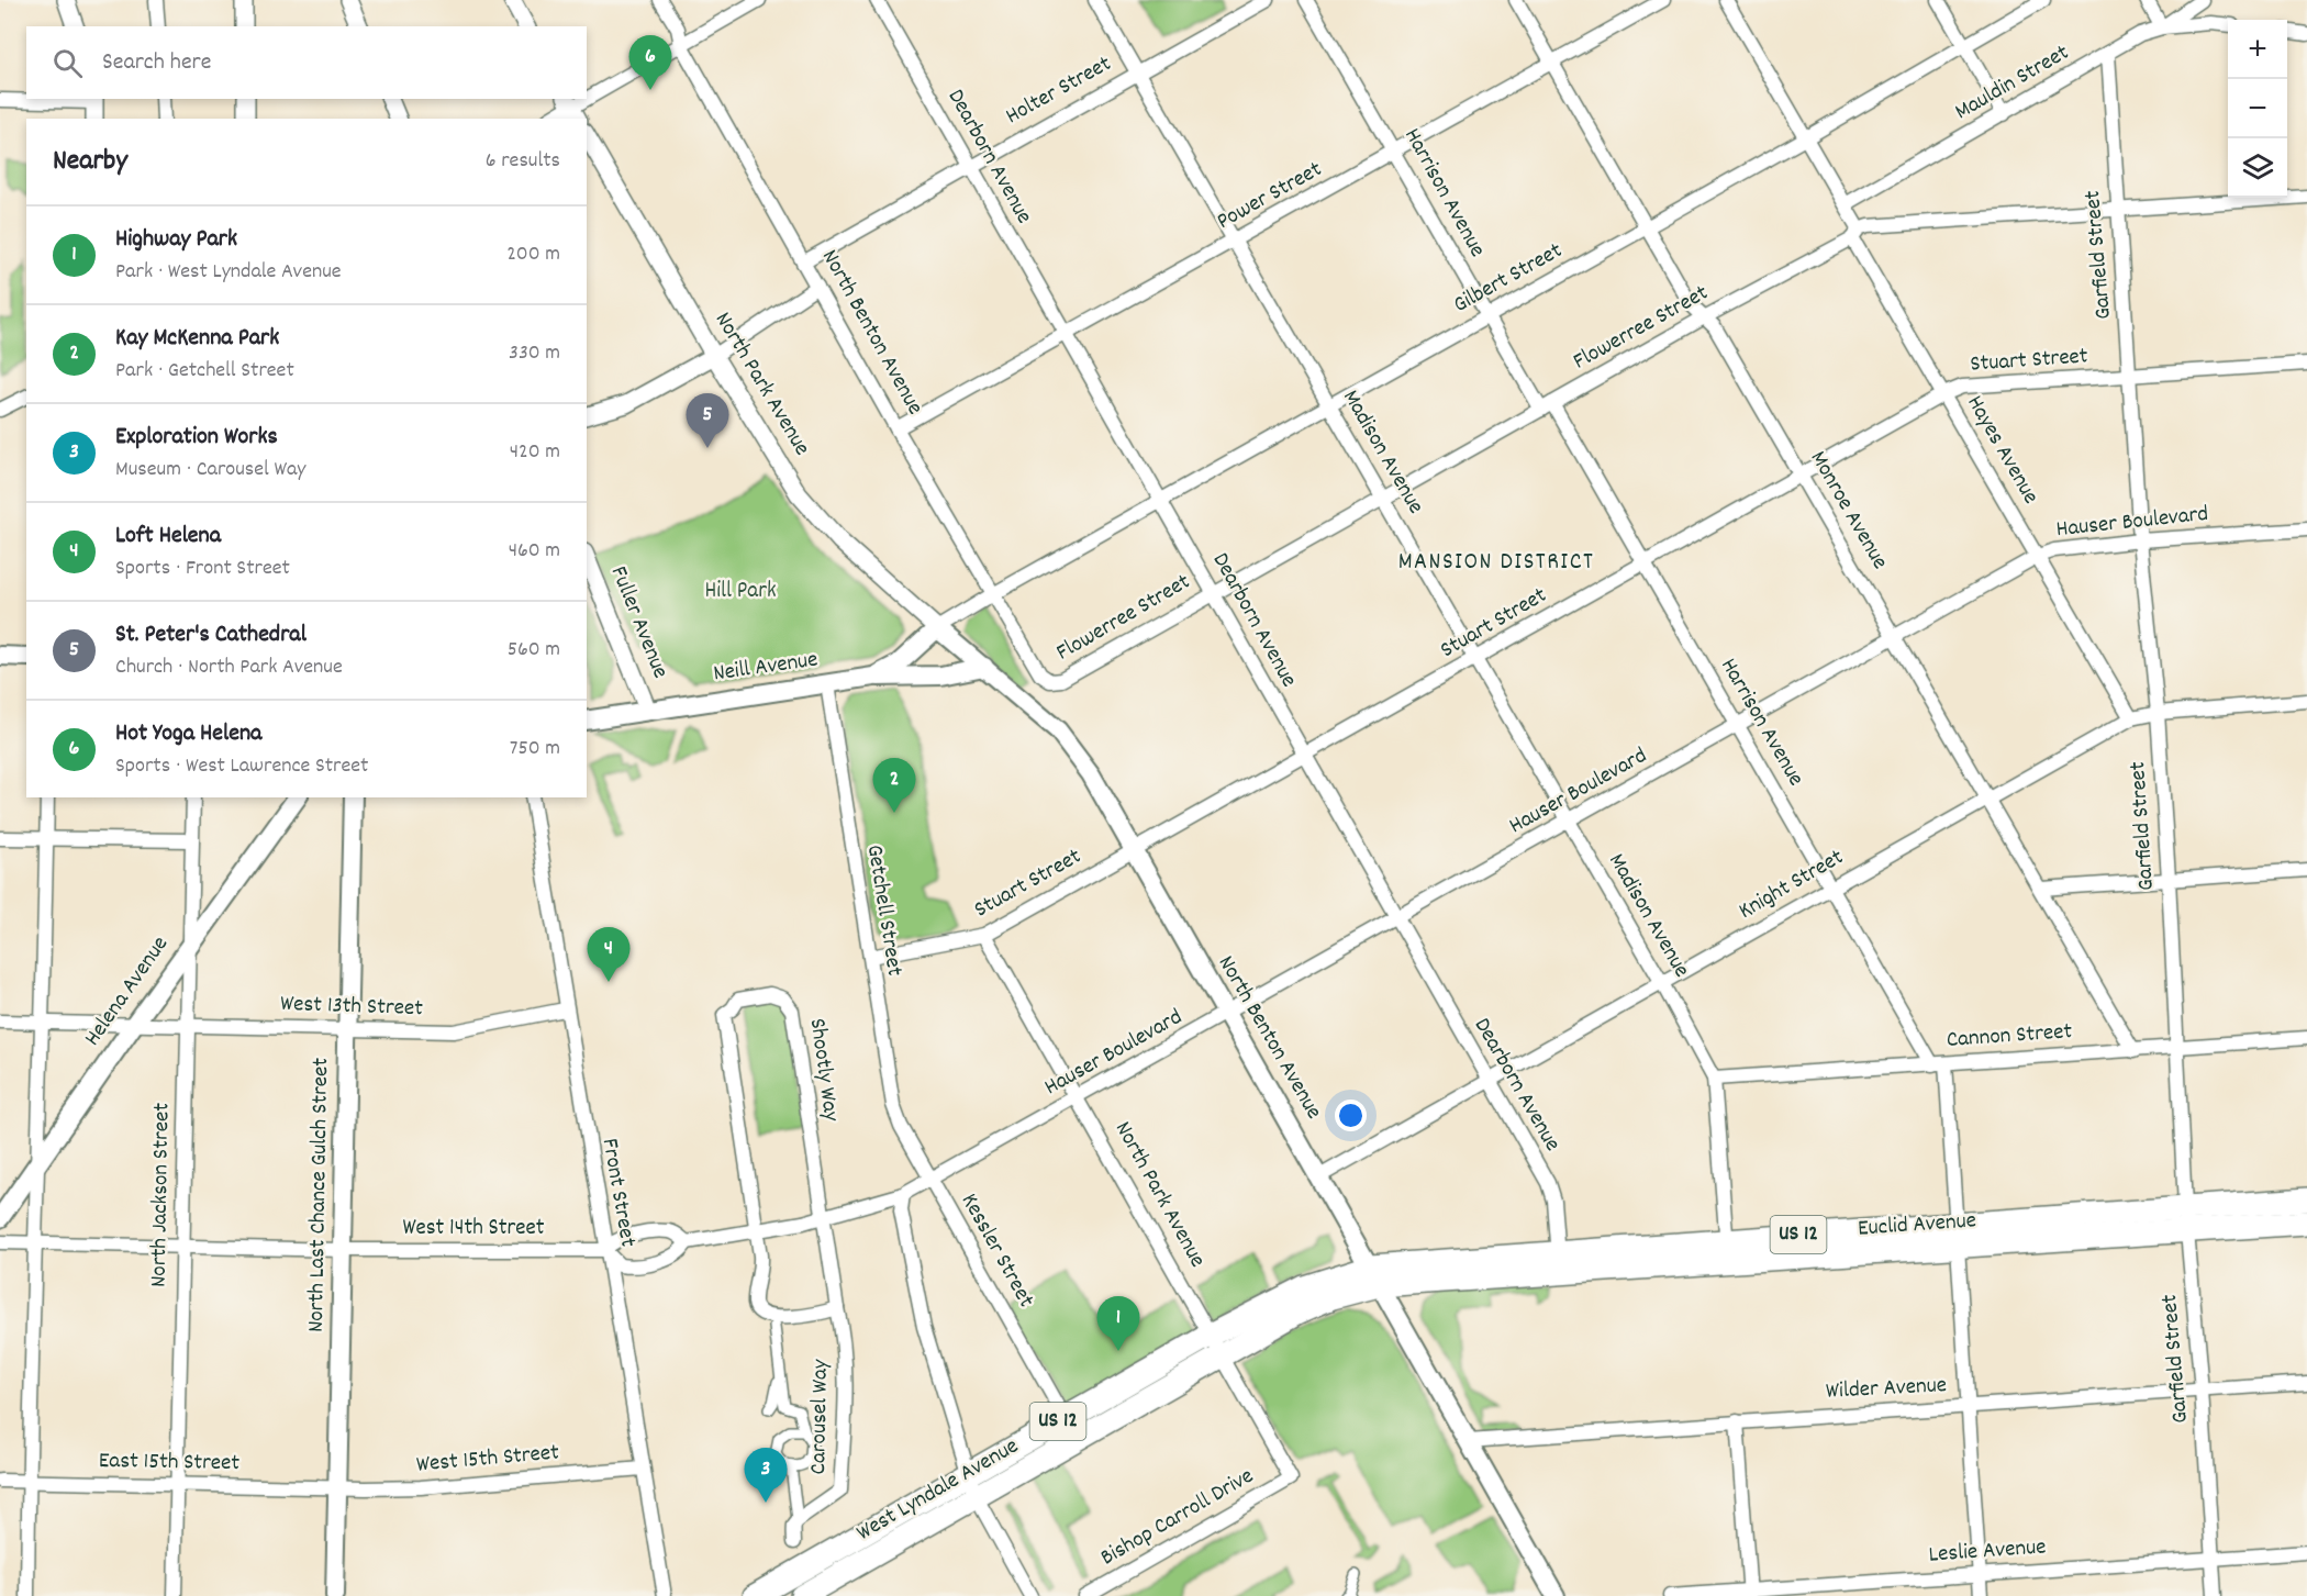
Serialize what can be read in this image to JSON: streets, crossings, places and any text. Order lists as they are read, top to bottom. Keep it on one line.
{"streets":{"highway":["Euclid Avenue","US 12","West Lyndale Avenue"],"main road":["North Benton Avenue","North Park Avenue","Neill Avenue","Helena Avenue","North Last Chance Gulch Street"],"street":["Mauldin Street","Holter Street","Dearborn Avenue","Harrison Avenue","Power Street","Garfield Street","Gilbert Street","Flowerree Street","Stuart Street","Hayes Avenue","Madison Avenue","Monroe Avenue","Hauser Boulevard","Fuller Avenue","Knight Street","Getchell Street","West 13th Street","Cannon Street","Shootly Way","Front Street","North Jackson Street","West 14th Street","Kessler Street","Wilder Avenue","Carousel Way","West 15th Street","East 15th Street","Bishop Carroll Drive","Leslie Avenue"]},"crossings":[["Mauldin Street","Garfield Street"],["Mauldin Street","Hayes Avenue"],["Holter Street","Dearborn Avenue"],["Holter Street","North Benton Avenue"],["Holter Street","Madison Avenue"],["Dearborn Avenue","Power Street"],["Dearborn Avenue","Gilbert Street"],["Dearborn Avenue","Flowerree Street"],["Dearborn Avenue","Stuart Street"],["Dearborn Avenue","Hauser Boulevard"],["Dearborn Avenue","Knight Street"],["Dearborn Avenue","Euclid Avenue"],["Harrison Avenue","Power Street"],["Harrison Avenue","Gilbert Street"],["Harrison Avenue","Flowerree Street"],["Harrison Avenue","Stuart Street"],["Harrison Avenue","Hauser Boulevard"],["Harrison Avenue","Knight Street"],["Harrison Avenue","Cannon Street"],["Harrison Avenue","Euclid Avenue"],["Harrison Avenue","Wilder Avenue"],["Harrison Avenue","Leslie Avenue"],["Power Street","North Benton Avenue"],["Power Street","Madison Avenue"],["Power Street","Monroe Avenue"],["Garfield Street","Flowerree Street"],["Garfield Street","Stuart Street"],["Garfield Street","Hauser Boulevard"],["Garfield Street","Knight Street"],["Garfield Street","Cannon Street"],["Garfield Street","Euclid Avenue"],["Garfield Street","Wilder Avenue"],["Garfield Street","Leslie Avenue"],["Gilbert Street","North Benton Avenue"],["Gilbert Street","Hayes Avenue"],["Gilbert Street","Madison Avenue"],["Gilbert Street","Monroe Avenue"],["Flowerree Street","North Benton Avenue"],["Flowerree Street","Hayes Avenue"],["Flowerree Street","Madison Avenue"],["Flowerree Street","Monroe Avenue"],["North Benton Avenue","Stuart Street"],["North Benton Avenue","North Park Avenue"],["North Benton Avenue","Hauser Boulevard"],["North Benton Avenue","Knight Street"],["North Benton Avenue","Euclid Avenue"],["North Benton Avenue","Wilder Avenue"],["North Benton Avenue","West Lyndale Avenue"],["Stuart Street","North Park Avenue"],["Stuart Street","Hayes Avenue"],["Stuart Street","Madison Avenue"],["Stuart Street","Monroe Avenue"],["Stuart Street","Getchell Street"],["North Park Avenue","Hauser Boulevard"],["North Park Avenue","Neill Avenue"],["North Park Avenue","West Lyndale Avenue"],["North Park Avenue","Bishop Carroll Drive"],["Hayes Avenue","Hauser Boulevard"],["Hayes Avenue","Knight Street"],["Madison Avenue","Hauser Boulevard"],["Madison Avenue","Knight Street"],["Madison Avenue","Cannon Street"],["Madison Avenue","Euclid Avenue"],["Monroe Avenue","Hauser Boulevard"],["Monroe Avenue","Knight Street"],["Monroe Avenue","Cannon Street"],["Hauser Boulevard","West 14th Street"],["Hauser Boulevard","Kessler Street"],["Fuller Avenue","Neill Avenue"],["Neill Avenue","Getchell Street"],["Getchell Street","Kessler Street"],["Helena Avenue","West 13th Street"],["Helena Avenue","North Jackson Street"],["West 13th Street","Front Street"],["West 13th Street","North Jackson Street"],["West 13th Street","North Last Chance Gulch Street"],["Shootly Way","West 14th Street"],["Shootly Way","Carousel Way"],["Front Street","West 14th Street"],["Front Street","West 15th Street"],["North Jackson Street","West 14th Street"],["North Jackson Street","East 15th Street"],["North Last Chance Gulch Street","West 14th Street"],["North Last Chance Gulch Street","West 15th Street"],["North Last Chance Gulch Street","East 15th Street"],["Euclid Avenue","West Lyndale Avenue"],["Kessler Street","West Lyndale Avenue"],["West 15th Street","East 15th Street"]],"districts":["MANSION DISTRICT"],"parks":["Hill Park"],"page":{"map_buttons":["+","−"],"search":"Search here","pins":["6","5","2","4","1","3"],"heading":["Nearby","6 results"],"list":[{"mark":"1","name":"Highway Park","note":"Park · West Lyndale Avenue","value":"200 m"},{"mark":"2","name":"Kay McKenna Park","note":"Park · Getchell Street","value":"330 m"},{"mark":"3","name":"Exploration Works","note":"Museum · Carousel Way","value":"420 m"},{"mark":"4","name":"Loft Helena","note":"Sports · Front Street","value":"460 m"},{"mark":"5","name":"St. Peter's Cathedral","note":"Church · North Park Avenue","value":"560 m"},{"mark":"6","name":"Hot Yoga Helena","note":"Sports · West Lawrence Street","value":"750 m"}]}}
